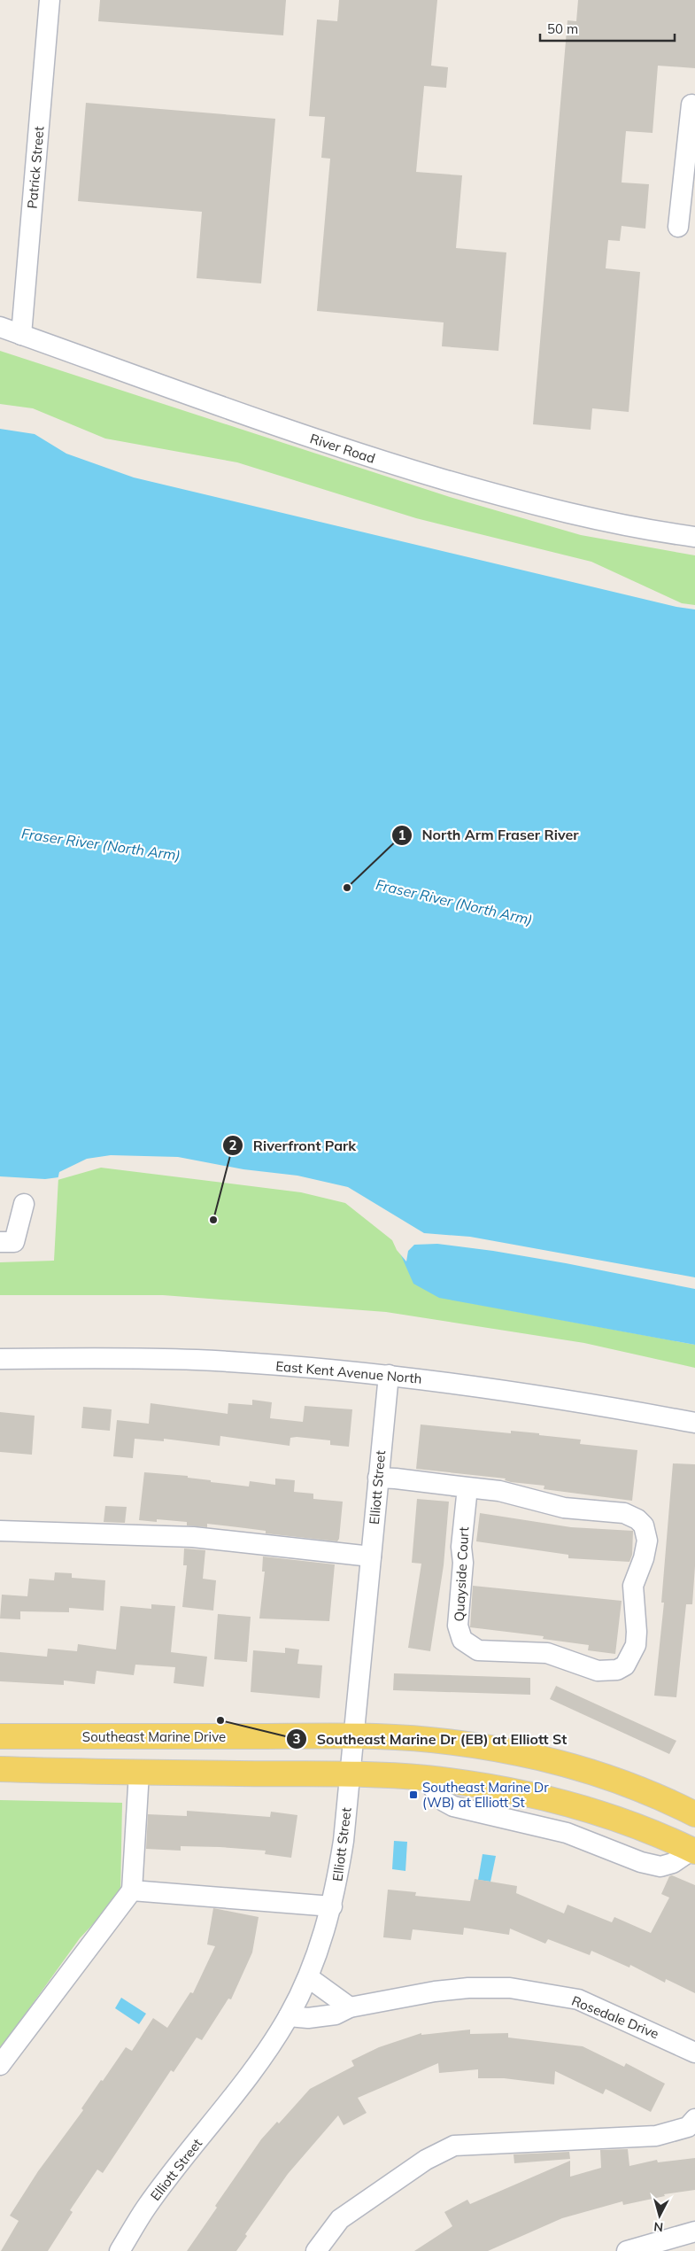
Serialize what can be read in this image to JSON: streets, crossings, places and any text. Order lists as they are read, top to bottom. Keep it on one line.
{"streets":{"main road":["Southeast Marine Drive"],"street":["Patrick Street","River Road","East Kent Avenue North","Elliott Street","Quayside Court","Rosedale Drive"]},"crossings":[["Patrick Street","River Road"],["East Kent Avenue North","Elliott Street"],["Elliott Street","Quayside Court"],["Elliott Street","Southeast Marine Drive"],["Elliott Street","Rosedale Drive"]],"water":["Fraser River (North Arm)"],"places":{"other":["North Arm Fraser River","Riverfront Park","Southeast Marine Dr (EB) at Elliott St"],"transit":["Southeast Marine Dr (WB) at Elliott St"]},"scale_bar":"50 m","north":"bottom"}
